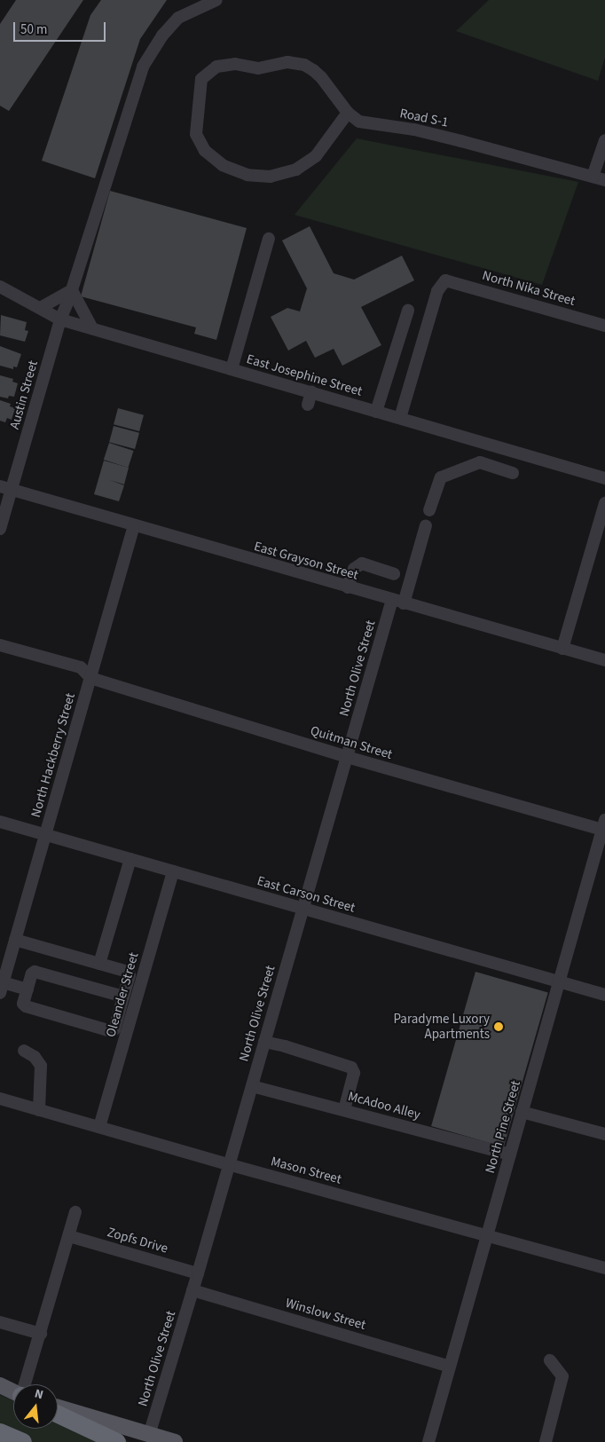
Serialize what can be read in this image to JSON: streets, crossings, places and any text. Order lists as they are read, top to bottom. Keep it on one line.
{"streets":{"street":["Road S-1","North Nika Street","East Josephine Street","Austin Street","East Grayson Street","North Olive Street","Quitman Street","North Hackberry Street","East Carson Street","Oleander Street","McAdoo Alley","North Pine Street","Mason Street","Zopfs Drive","Winslow Street"]},"crossings":[["North Nika Street","East Josephine Street"],["East Josephine Street","Austin Street"],["Austin Street","East Grayson Street"],["East Grayson Street","North Olive Street"],["East Grayson Street","North Hackberry Street"],["North Olive Street","Quitman Street"],["North Olive Street","East Carson Street"],["North Olive Street","McAdoo Alley"],["North Olive Street","Mason Street"],["North Olive Street","Zopfs Drive"],["North Olive Street","Winslow Street"],["Quitman Street","North Hackberry Street"],["Quitman Street","North Pine Street"],["North Hackberry Street","East Carson Street"],["East Carson Street","Oleander Street"],["East Carson Street","North Pine Street"],["Oleander Street","Mason Street"],["McAdoo Alley","North Pine Street"],["North Pine Street","Mason Street"],["North Pine Street","Winslow Street"]],"places":["Paradyme Luxory Apartments"],"scale_bar":"50 m","north":"top"}
